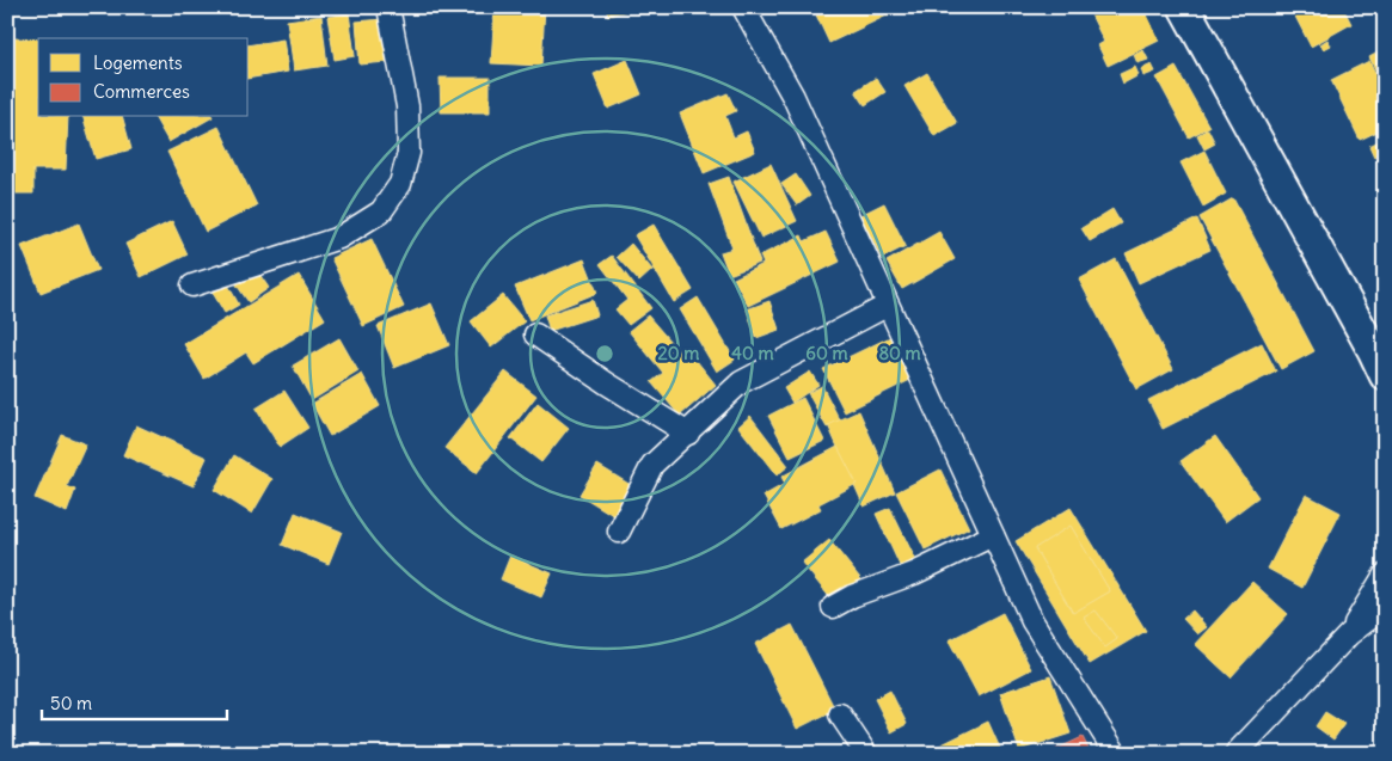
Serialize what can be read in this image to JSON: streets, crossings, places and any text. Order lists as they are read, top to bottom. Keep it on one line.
{"legend":["Logements","Commerces"],"scale_bar":"50 m","rings":["20 m","40 m","60 m","80 m"]}
